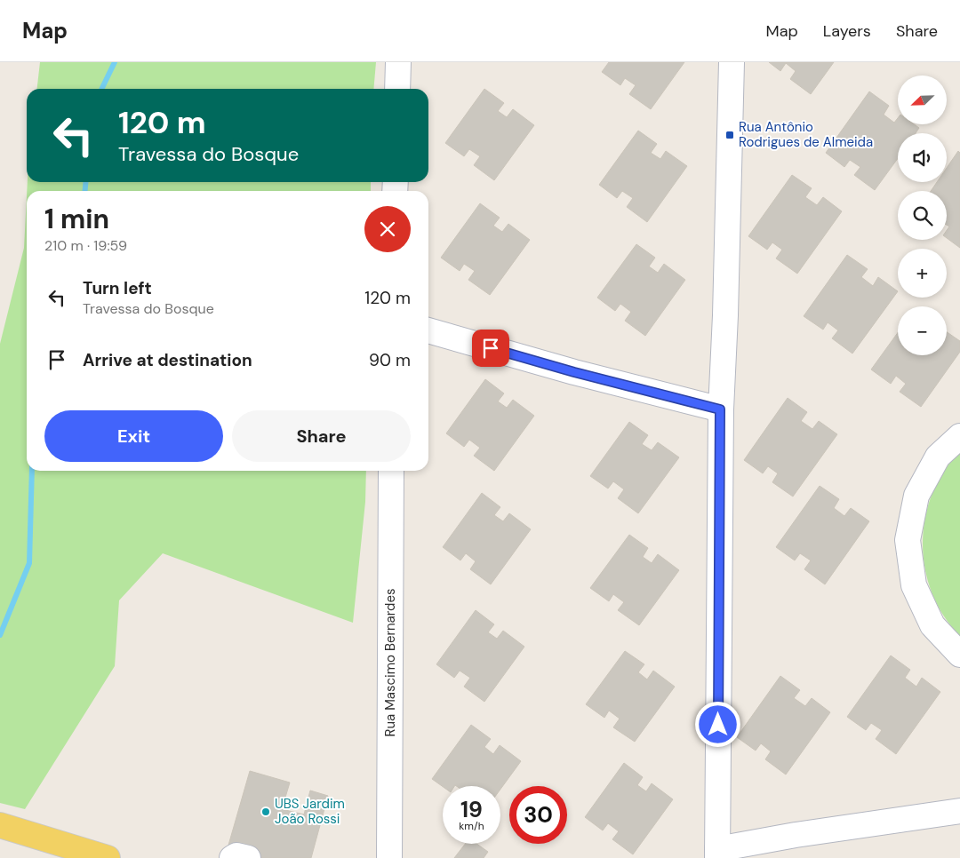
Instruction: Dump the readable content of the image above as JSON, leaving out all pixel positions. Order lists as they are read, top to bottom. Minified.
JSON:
{"streets":{"street":["Rua Mascimo Bernardes"]},"places":{"transit":["Rua Antônio Rodrigues de Almeida"],"other":["UBS Jardim João Rossi"]},"north":"bottom left","page":{"header":"Map","nav":["Map","Layers","Share"],"map_buttons":["+","−"],"turn":["120 m","Travessa do Bosque"],"heading":["1 min","210 m · 19:59"],"list":[{"name":"Turn left","note":"Travessa do Bosque","value":"120 m"},{"name":"Arrive at destination","value":"90 m"}],"buttons":["Exit","Share"],"speed":"19 km/h","limit":"30"}}
